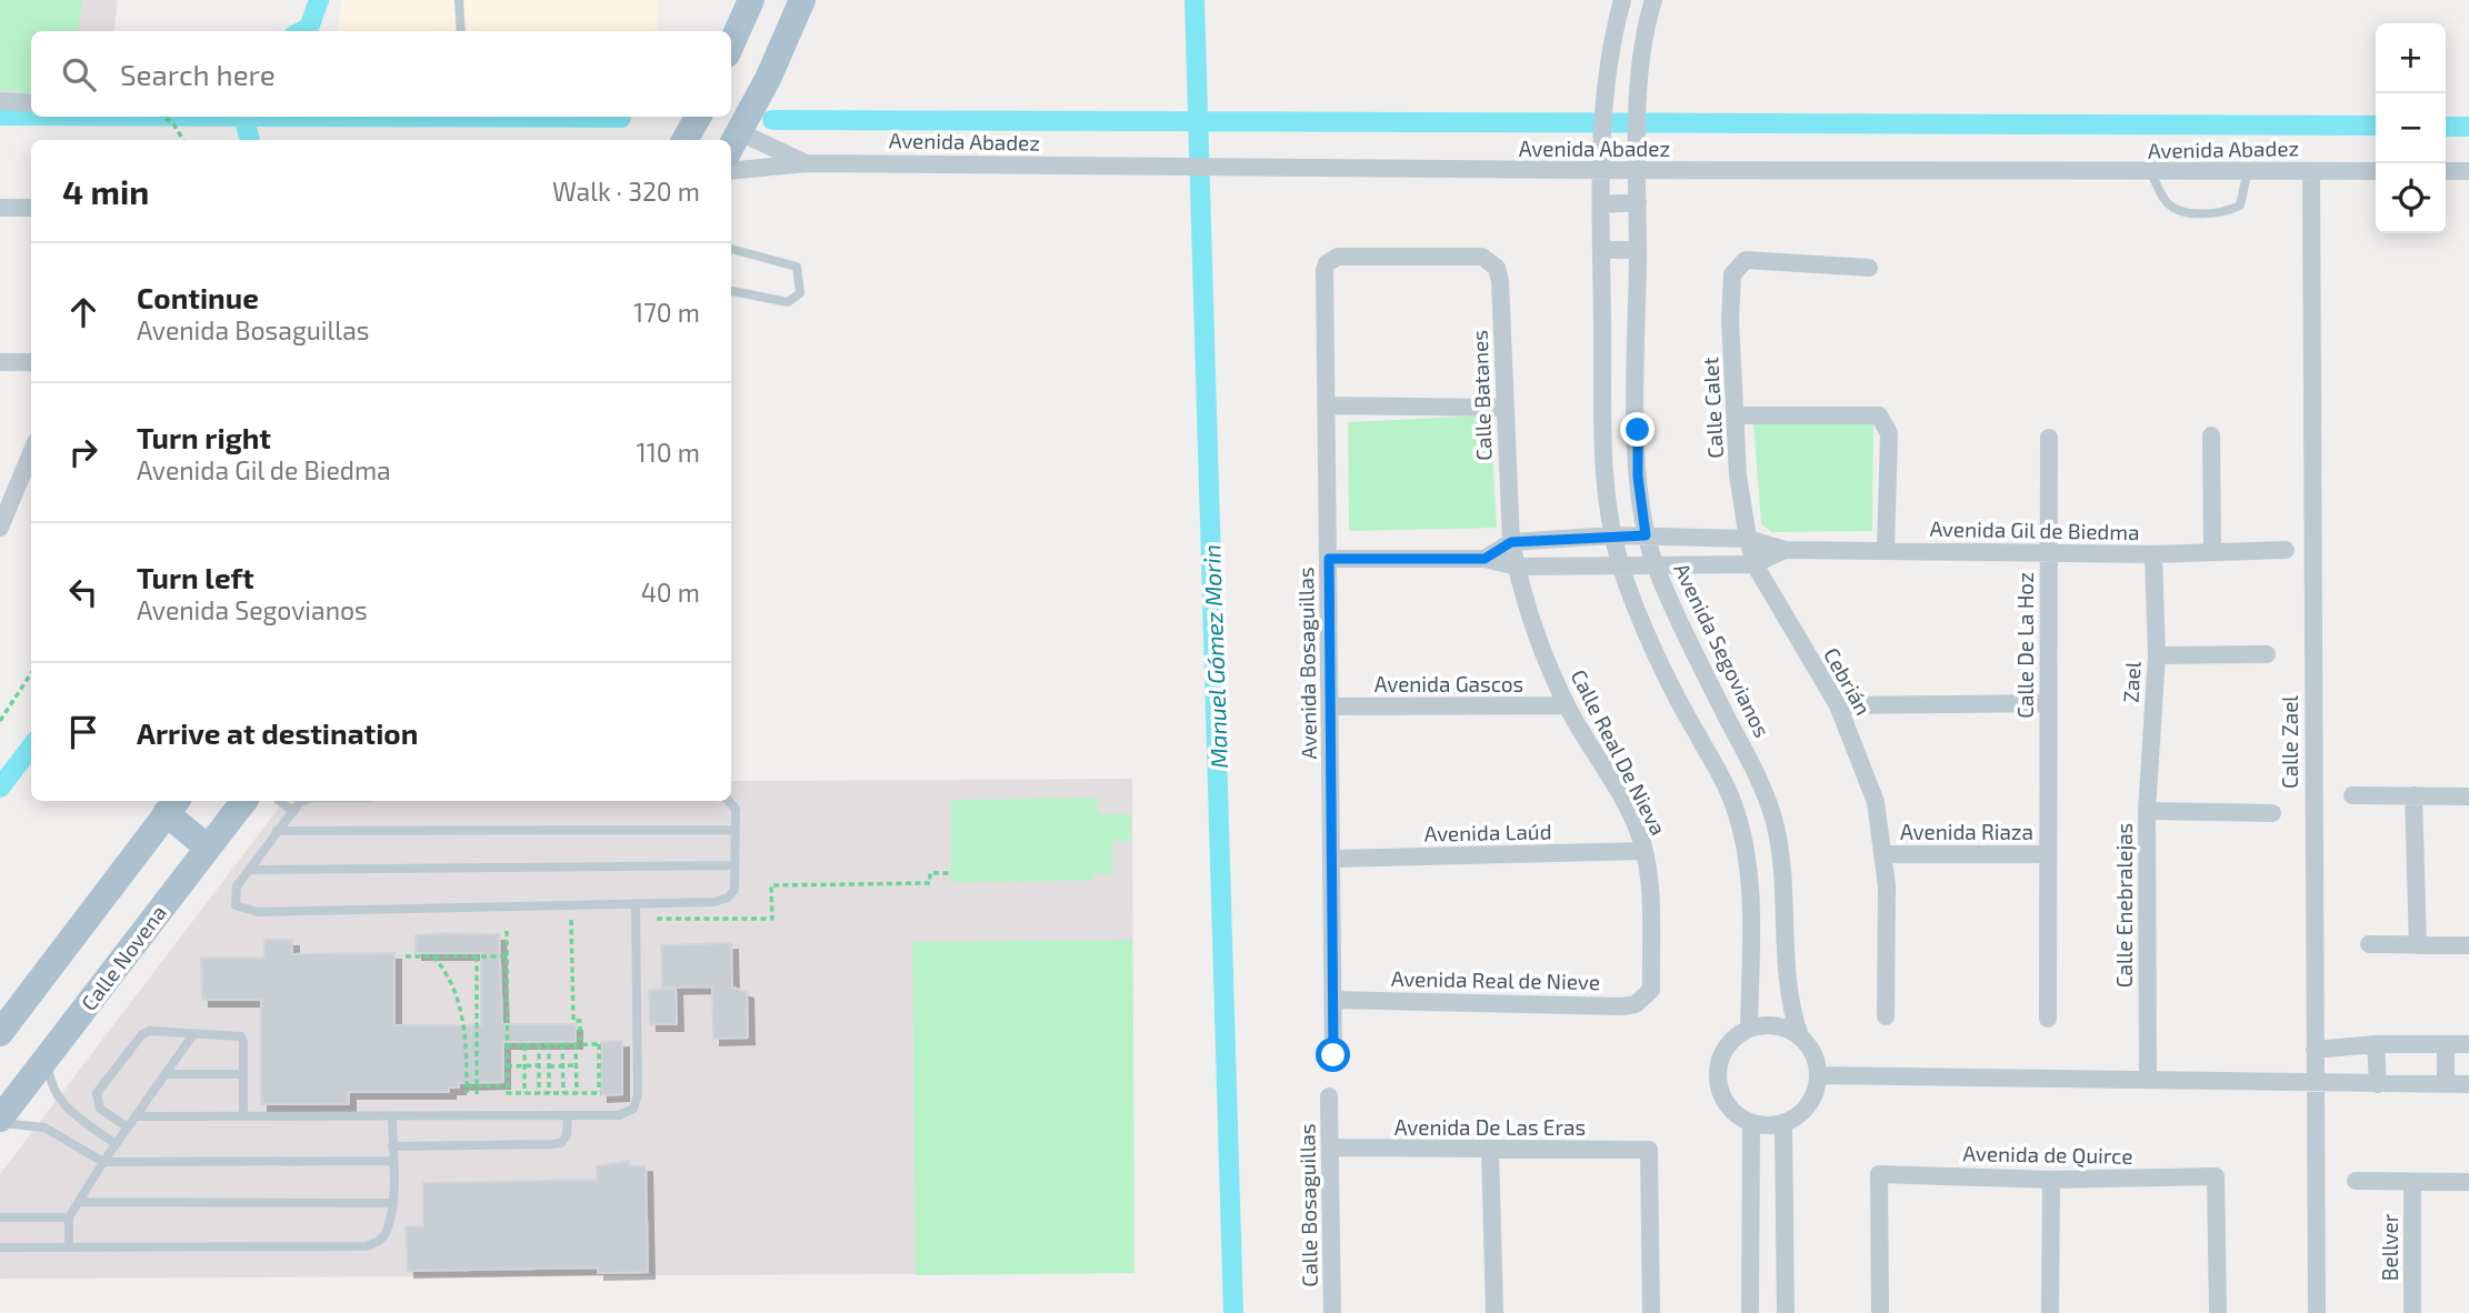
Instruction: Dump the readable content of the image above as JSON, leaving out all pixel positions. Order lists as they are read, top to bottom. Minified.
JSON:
{"streets":{"main road":["Calle Novena"],"street":["Avenida Abadez","Calle Batanes","Calle Calet","Avenida Gil de Biedma","Calle De La Hoz","Avenida Segovianos","Avenida Bosaguillas","Cebrián","Zael","Avenida Gascos","Calle Zael","Calle Real De Nieva","Avenida Riaza","Avenida Laúd","Calle Enebralejas","Avenida Real de Nieve","Avenida De Las Eras","Avenida de Quirce","Calle Bosaguillas","Bellver"]},"crossings":[["Avenida Abadez","Avenida Segovianos"],["Avenida Abadez","Calle Zael"],["Calle Batanes","Avenida Gil de Biedma"],["Calle Batanes","Avenida Bosaguillas"],["Calle Batanes","Calle Real De Nieva"],["Calle Calet","Avenida Gil de Biedma"],["Calle Calet","Cebrián"],["Avenida Gil de Biedma","Calle De La Hoz"],["Avenida Gil de Biedma","Avenida Segovianos"],["Avenida Gil de Biedma","Avenida Bosaguillas"],["Avenida Gil de Biedma","Cebrián"],["Avenida Gil de Biedma","Zael"],["Avenida Gil de Biedma","Calle Real De Nieva"],["Calle De La Hoz","Avenida Riaza"],["Avenida Bosaguillas","Avenida Gascos"],["Avenida Bosaguillas","Avenida Laúd"],["Avenida Bosaguillas","Avenida Real de Nieve"],["Cebrián","Avenida Riaza"],["Zael","Calle Enebralejas"],["Avenida Gascos","Calle Real De Nieva"],["Calle Real De Nieva","Avenida Laúd"],["Calle Real De Nieva","Avenida Real de Nieve"],["Avenida De Las Eras","Calle Bosaguillas"]],"water":["Manuel Gómez Morin"],"page":{"map_buttons":["+","−"],"search":"Search here","heading":["4 min","Walk · 320 m"],"list":[["Continue","Avenida Bosaguillas","170 m"],["Turn right","Avenida Gil de Biedma","110 m"],["Turn left","Avenida Segovianos","40 m"],"Arrive at destination"]}}
